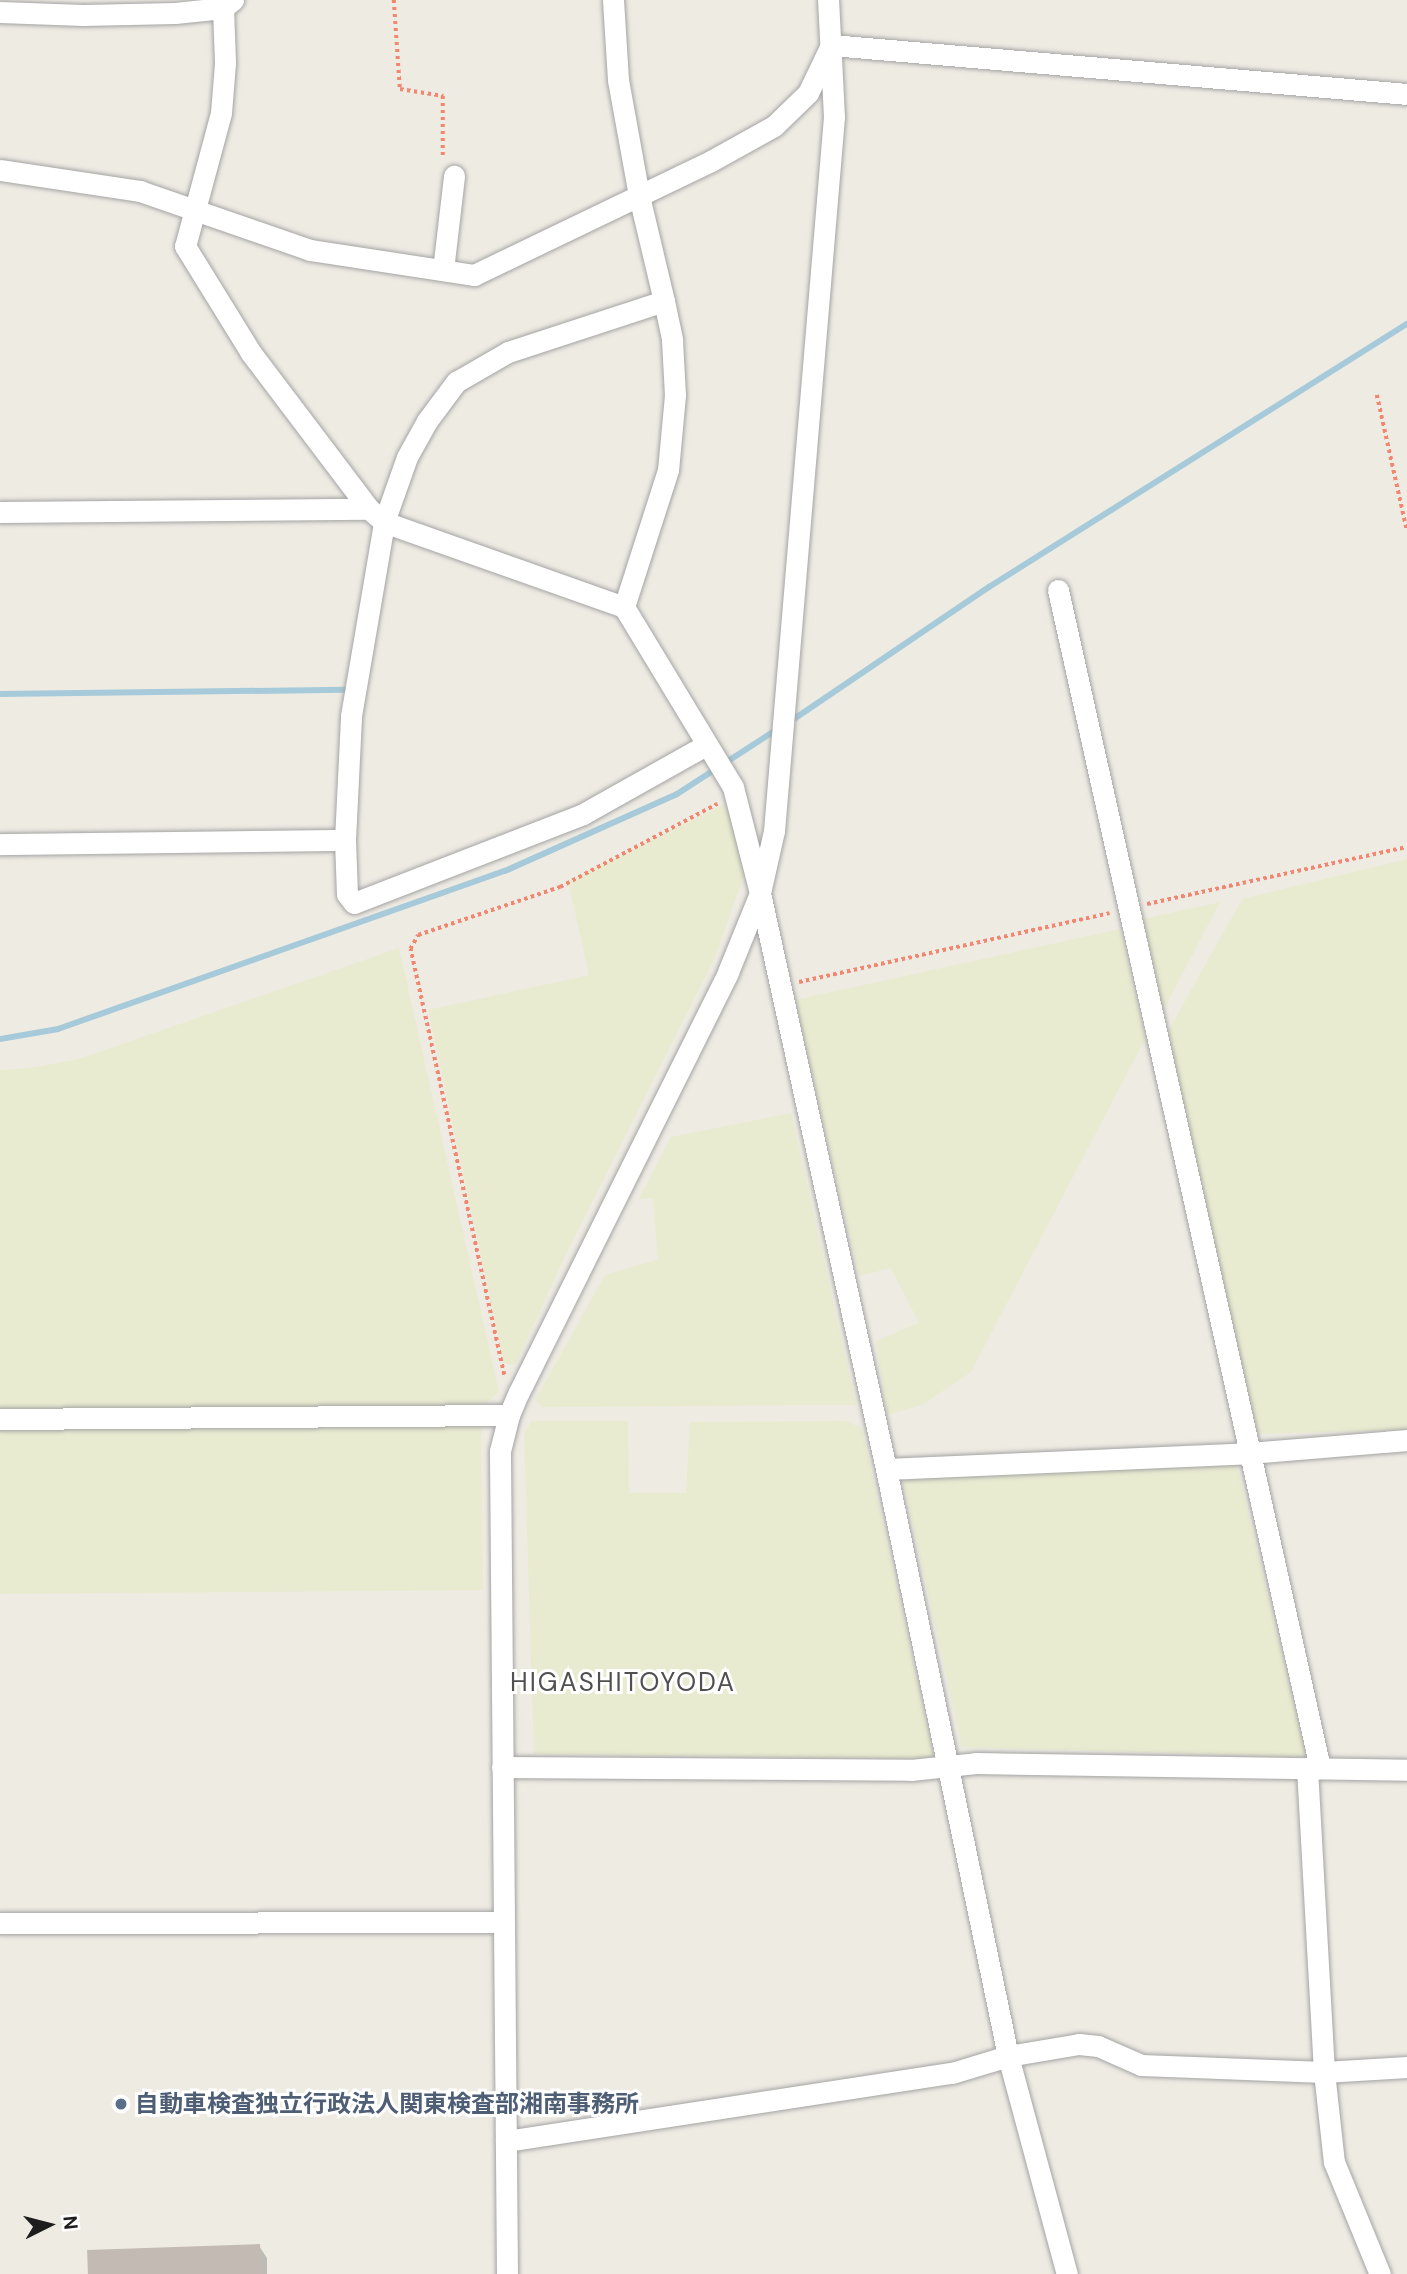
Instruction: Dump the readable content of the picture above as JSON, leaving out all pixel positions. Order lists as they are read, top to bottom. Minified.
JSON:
{"districts":["HIGASHITOYODA"],"places":["自動車検査独立行政法人関東検査部湘南事務所"],"north":"right"}
